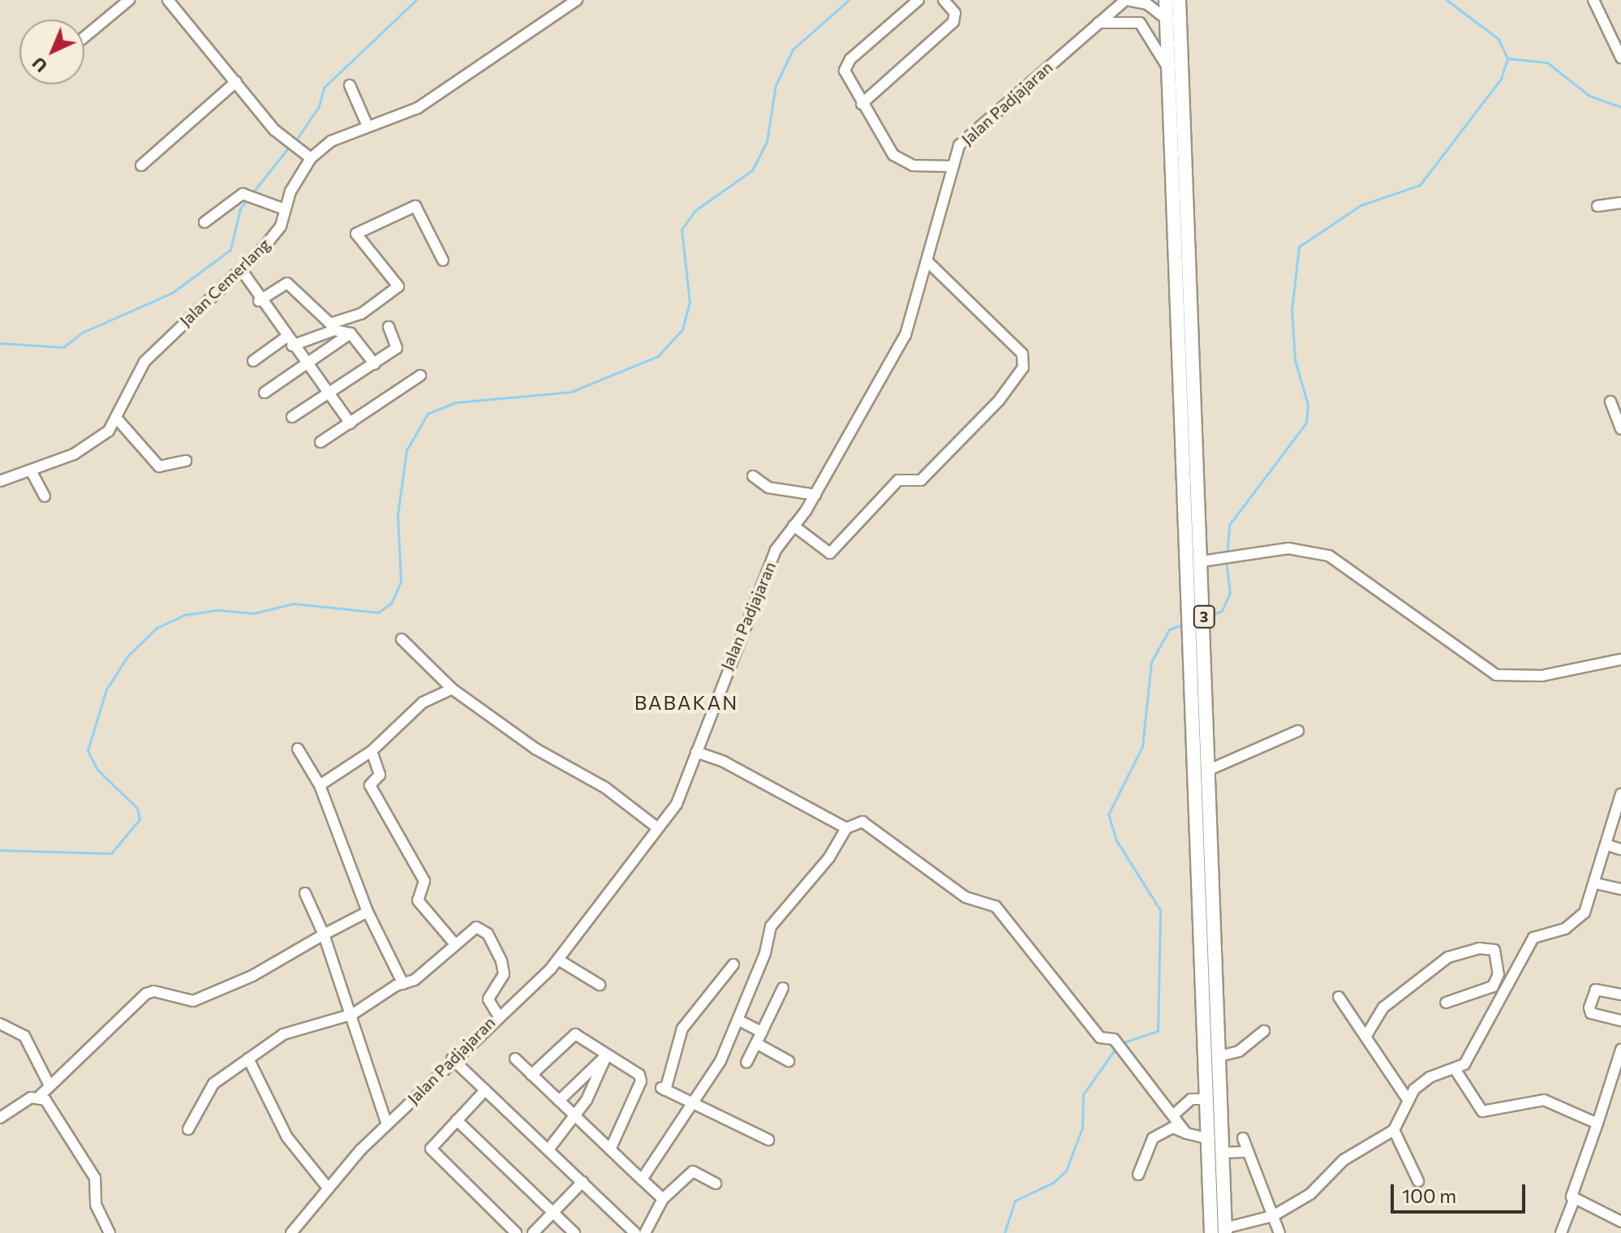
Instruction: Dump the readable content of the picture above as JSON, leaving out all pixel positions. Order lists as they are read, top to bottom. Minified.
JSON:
{"streets":{"main road":["3"],"street":["Jalan Padjajaran","Jalan Cemerlang"]},"crossings":[["Jalan Padjajaran","3"]],"districts":["BABAKAN"],"scale_bar":"100 m","north":"bottom left"}
